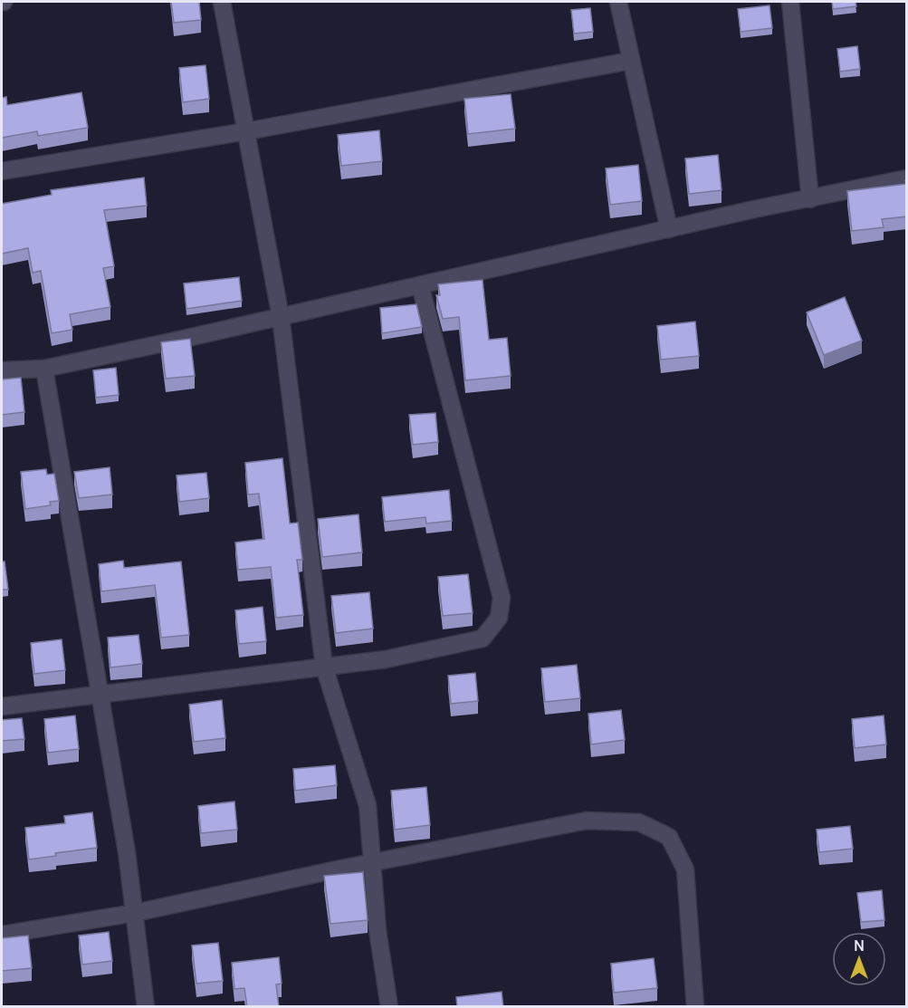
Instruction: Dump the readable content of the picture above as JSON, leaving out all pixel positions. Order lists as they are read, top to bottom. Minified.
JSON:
{"north":"top"}
